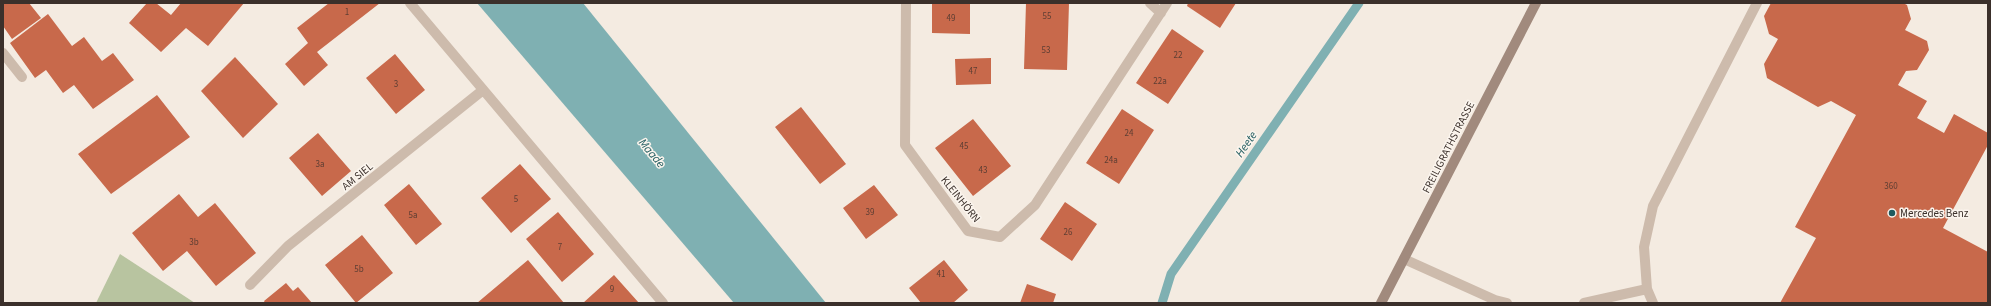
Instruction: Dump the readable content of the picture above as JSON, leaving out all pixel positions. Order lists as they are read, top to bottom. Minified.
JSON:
{"streets":{"main road":["FREILIGRATHSTRASSE"],"street":["AM SIEL","KLEINHÖRN"]},"water":["Heete","Maade"],"places":["Mercedes Benz"],"house_numbers":["1","55","49","53","22","47","22a","3","24","45","24a","3a","43","360","5","39","5a","26","3b","7","5b","41","9"]}
